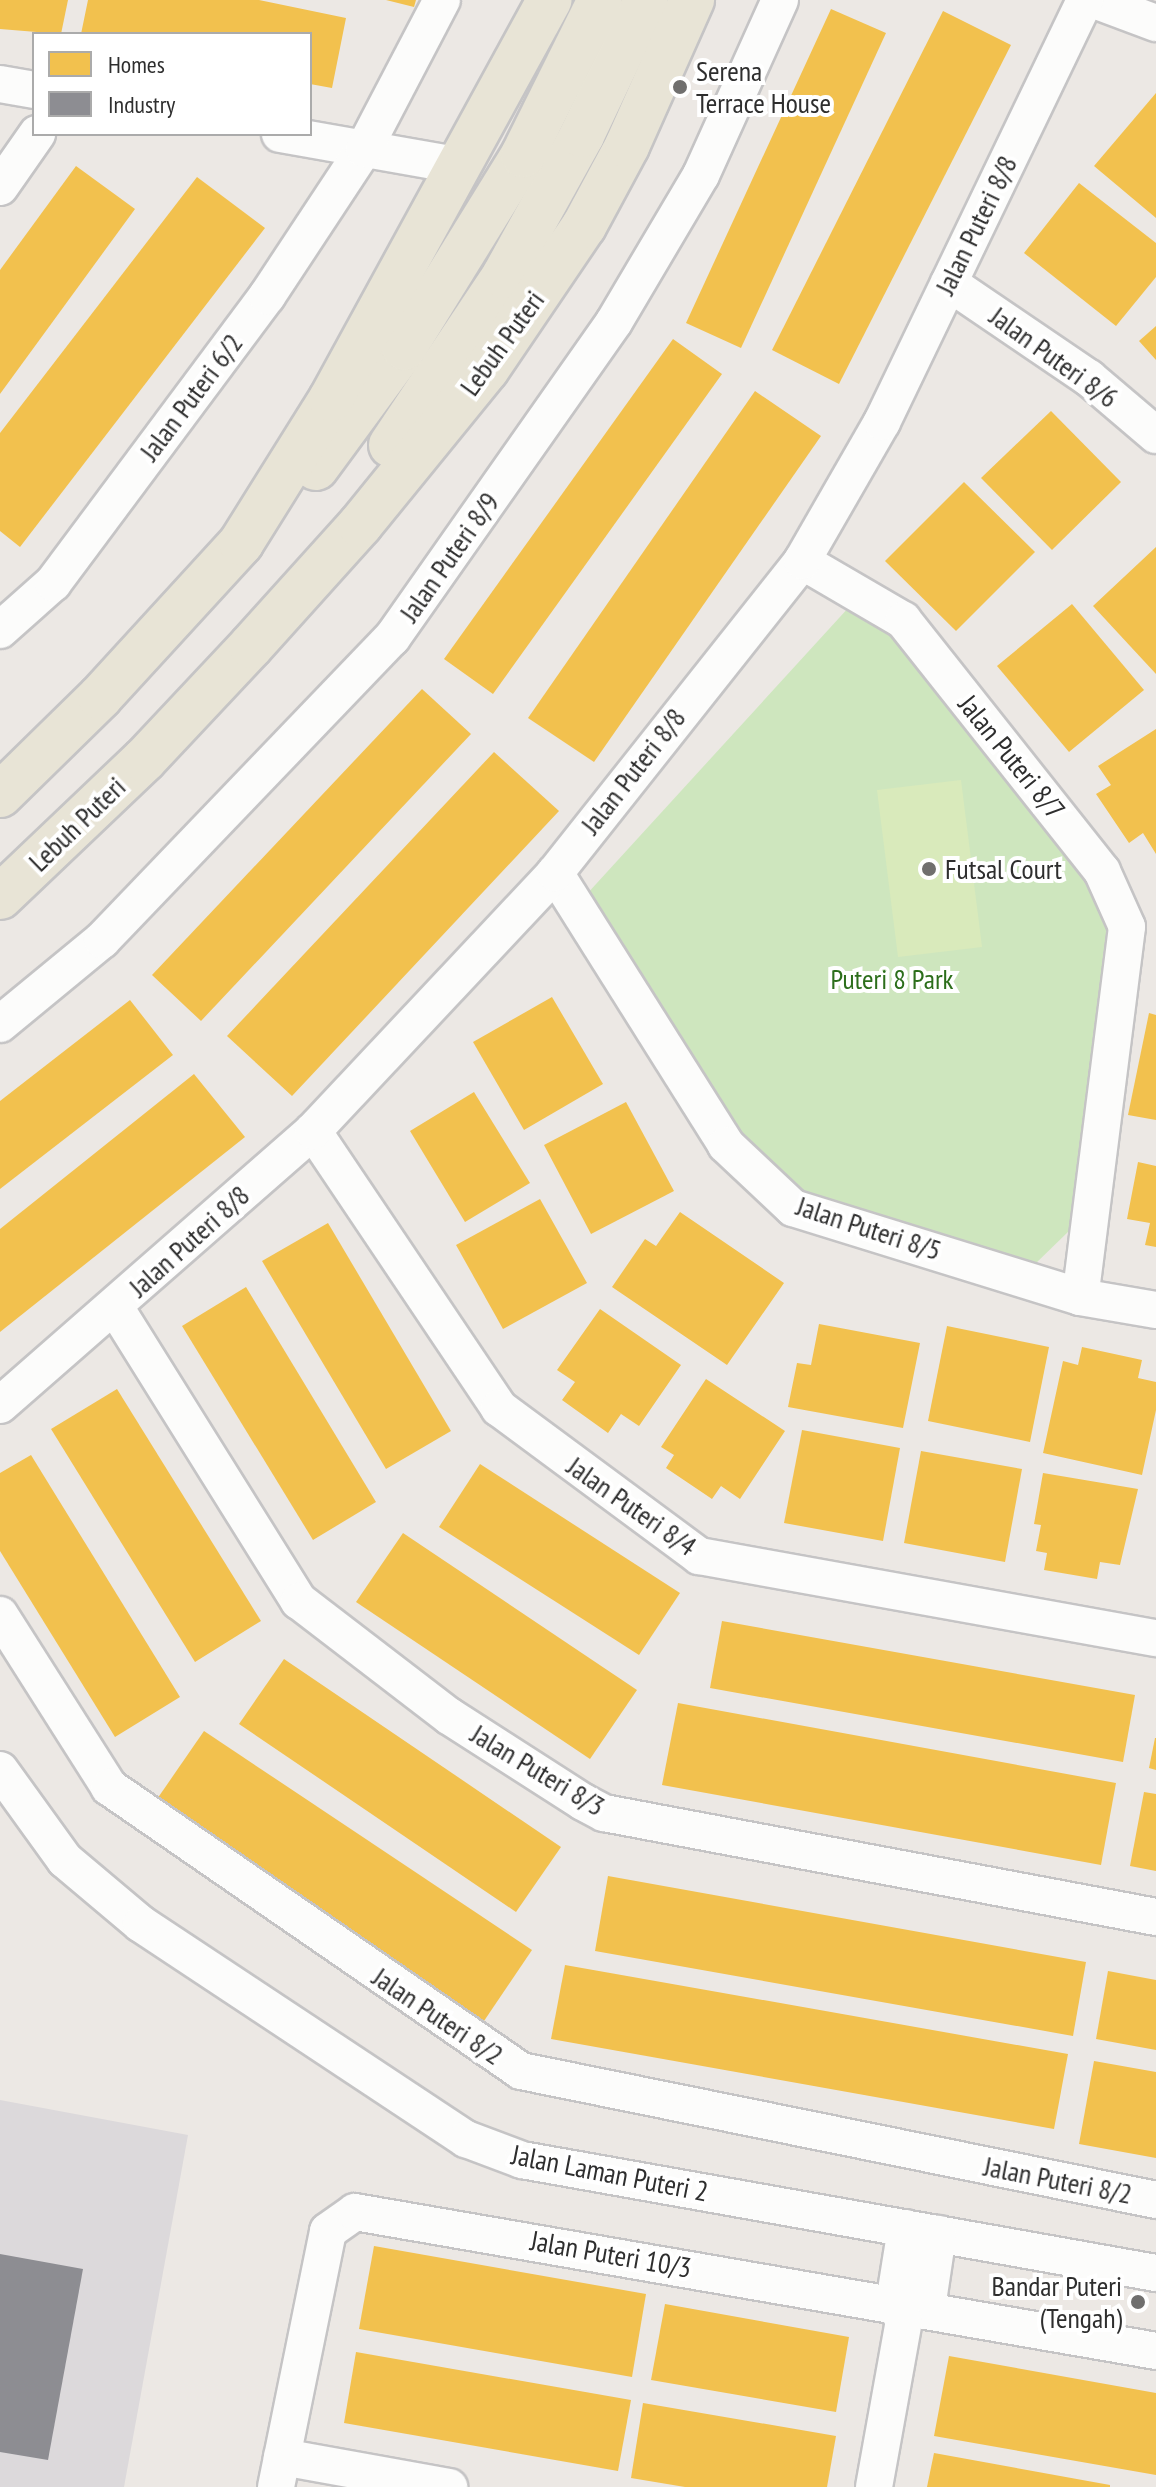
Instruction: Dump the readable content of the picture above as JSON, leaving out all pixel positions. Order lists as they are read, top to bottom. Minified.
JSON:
{"streets":{"main road":["Lebuh Puteri"],"street":["Jalan Puteri 8/8","Jalan Puteri 8/6","Jalan Puteri 6/2","Jalan Puteri 8/9","Jalan Puteri 8/7","Jalan Puteri 8/5","Jalan Puteri 8/4","Jalan Puteri 8/3","Jalan Puteri 8/2","Jalan Laman Puteri 2","Jalan Puteri 10/3"]},"crossings":[["Jalan Puteri 8/8","Jalan Puteri 8/6"],["Jalan Puteri 8/8","Jalan Puteri 8/7"],["Jalan Puteri 8/8","Jalan Puteri 8/5"],["Jalan Puteri 8/8","Jalan Puteri 8/4"],["Jalan Puteri 8/8","Jalan Puteri 8/3"],["Jalan Puteri 8/7","Jalan Puteri 8/5"]],"parks":["Puteri 8 Park"],"places":["Serena Terrace House","Futsal Court","Bandar Puteri (Tengah)"],"legend":["Homes","Industry"]}
